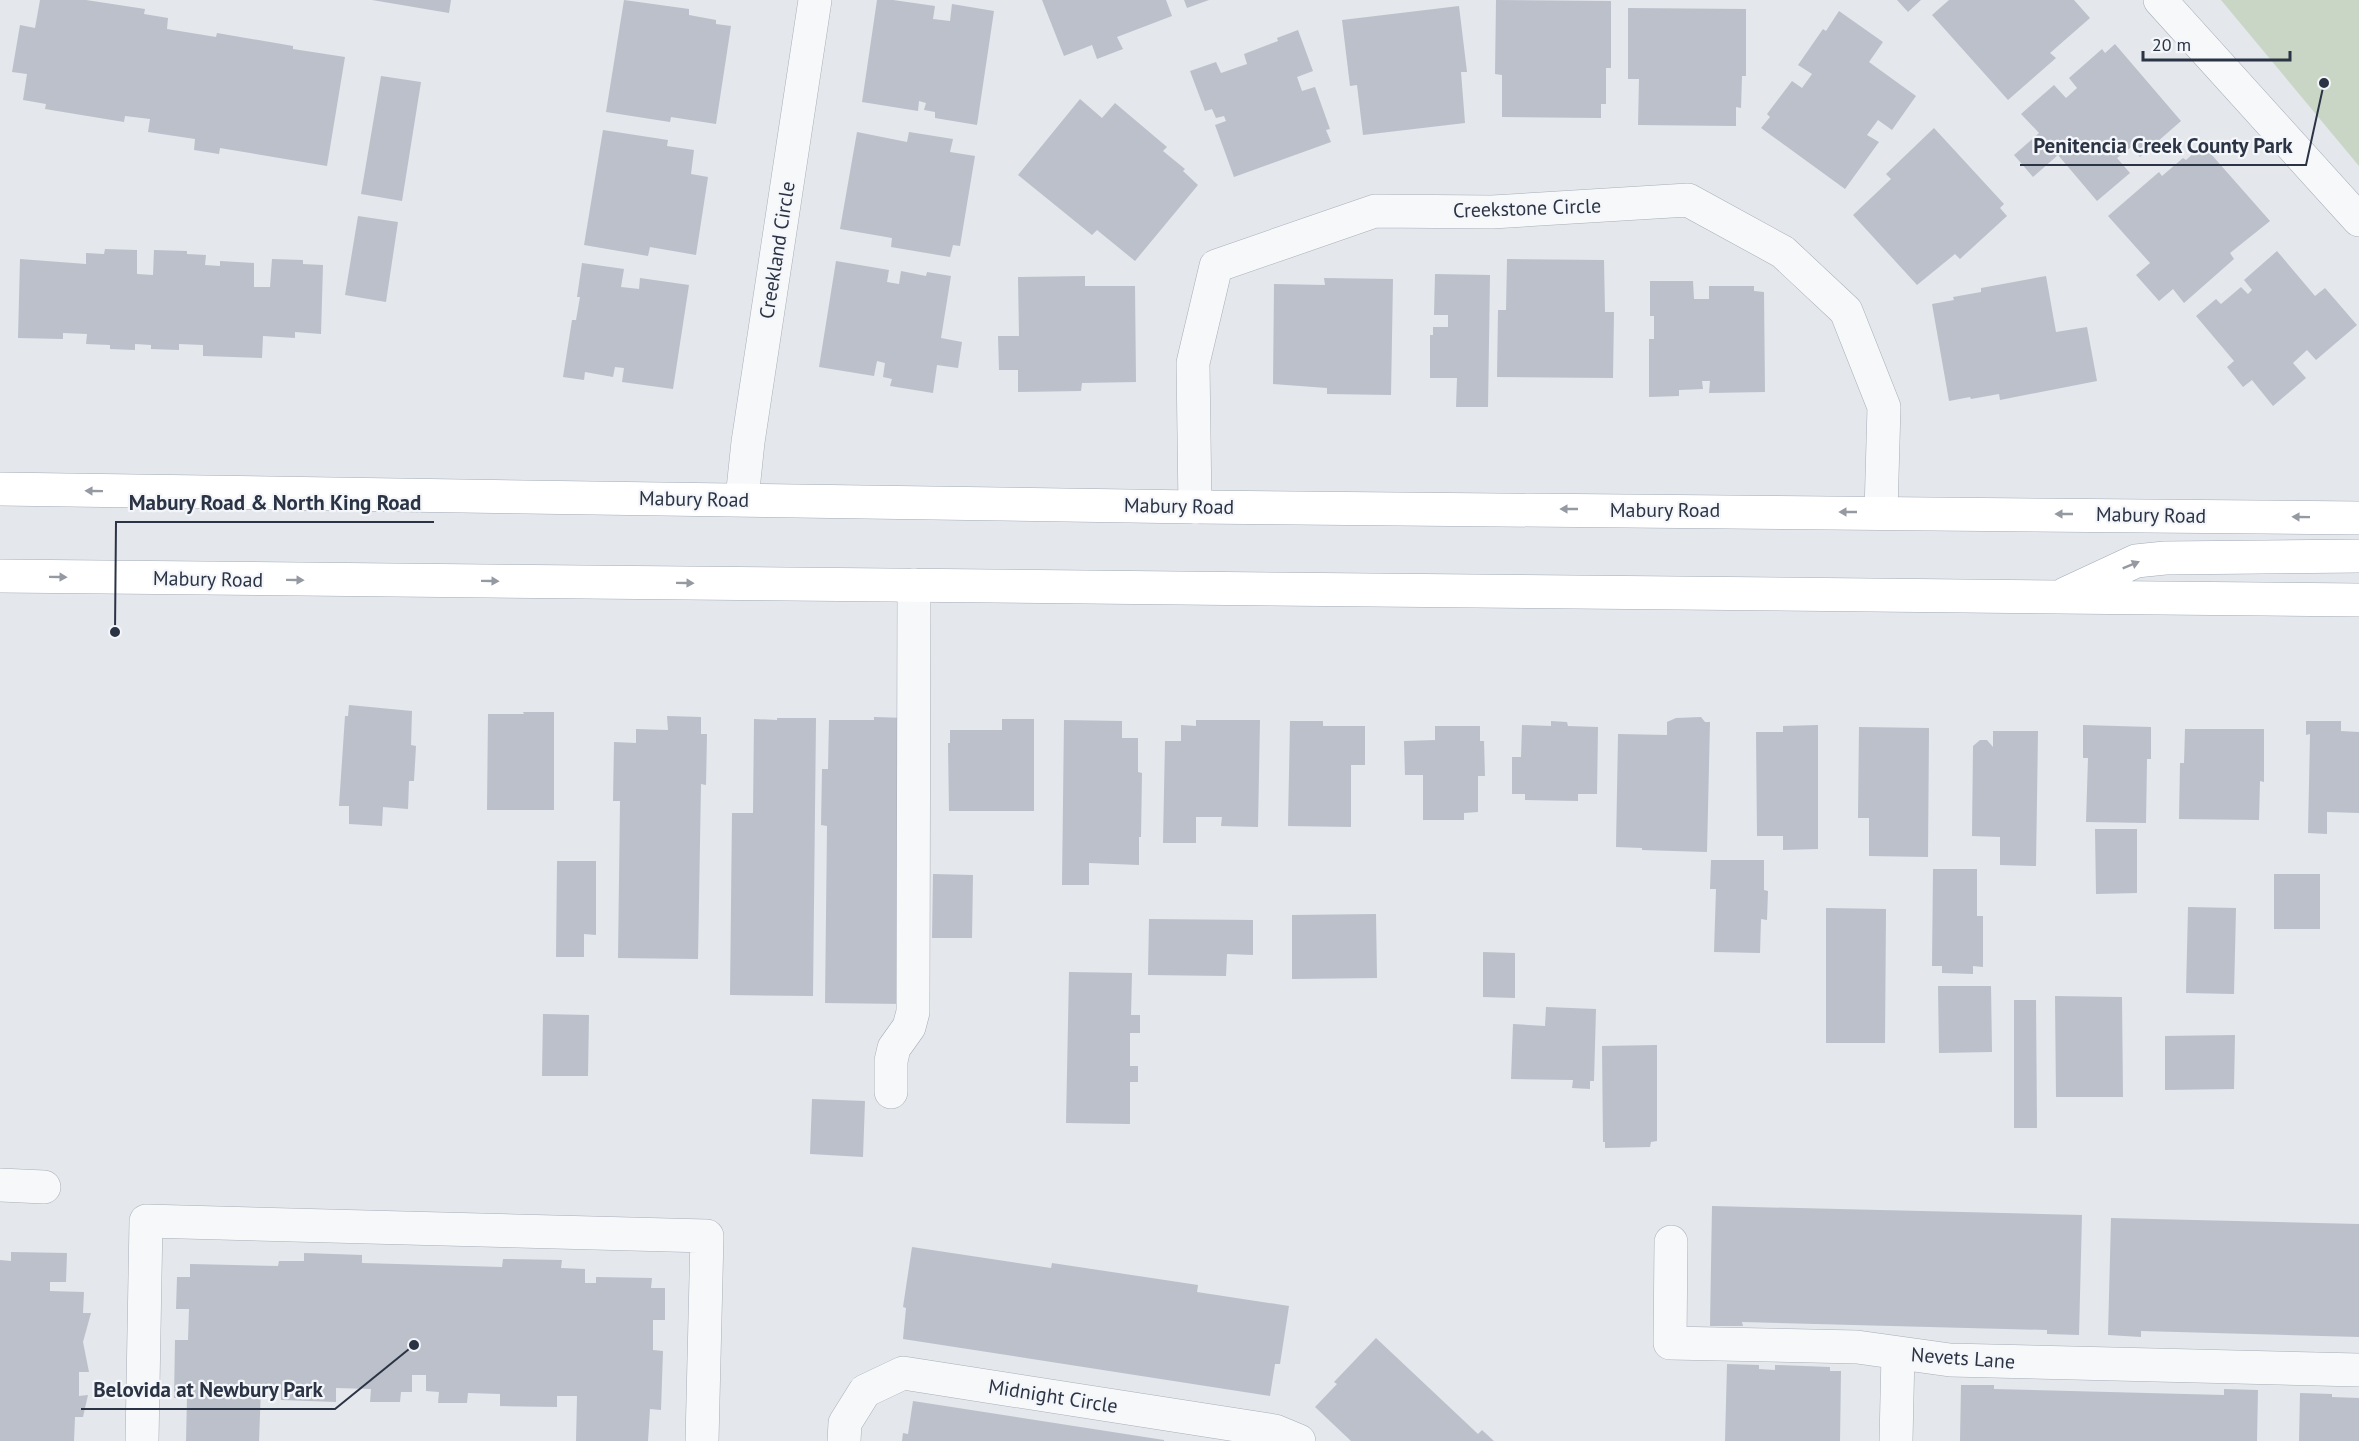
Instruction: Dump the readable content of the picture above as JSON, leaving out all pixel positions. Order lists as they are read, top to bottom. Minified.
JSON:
{"streets":{"main road":["Mabury Road"],"street":["Creekstone Circle","Creekland Circle","Nevets Lane","Midnight Circle"]},"crossings":[["Creekstone Circle","Mabury Road"],["Creekland Circle","Mabury Road"]],"places":["Penitencia Creek County Park","Mabury Road & North King Road","Belovida at Newbury Park"],"scale_bar":"20 m"}
